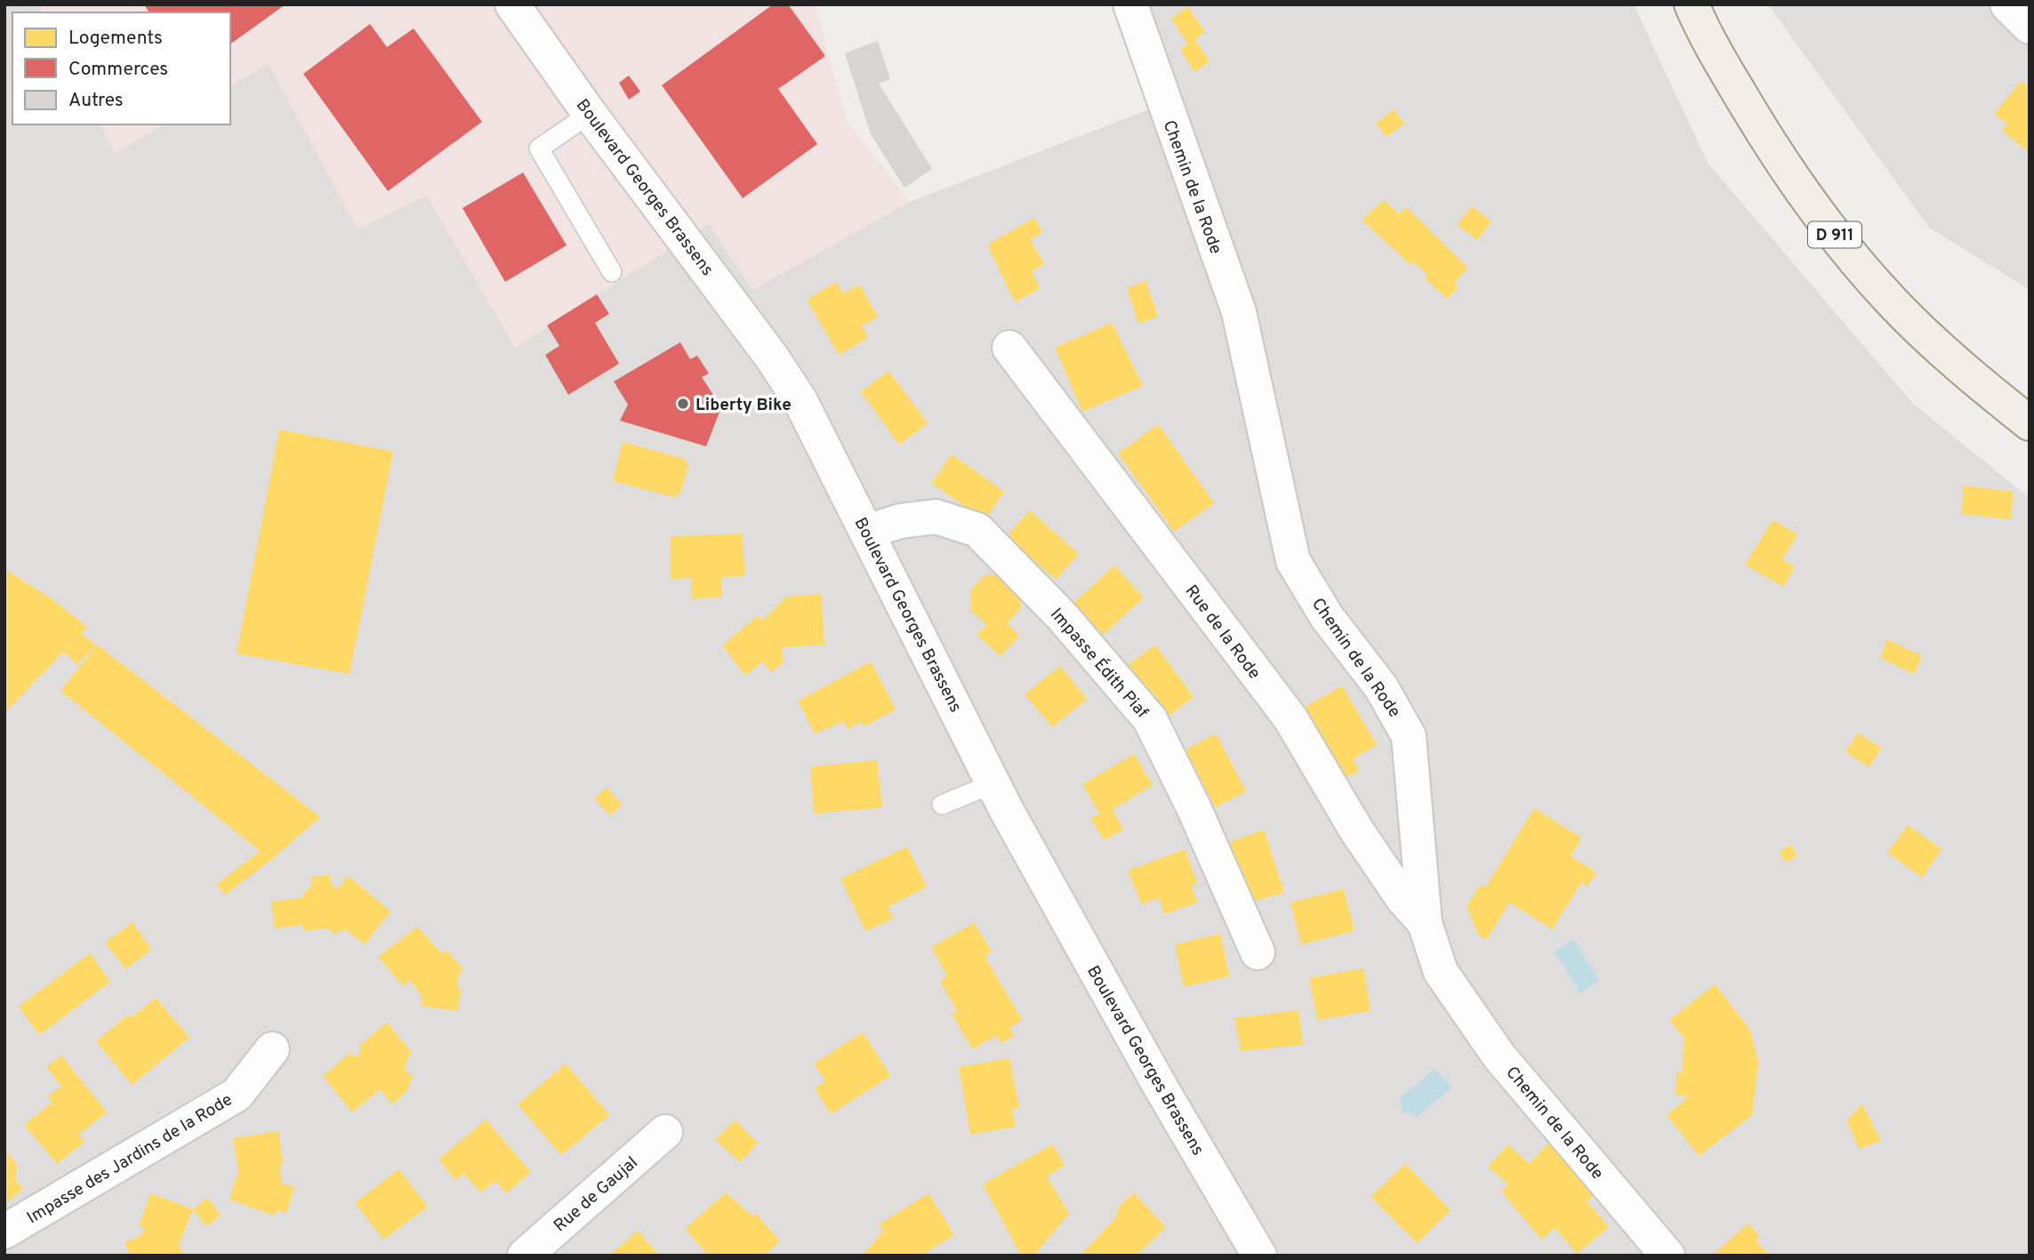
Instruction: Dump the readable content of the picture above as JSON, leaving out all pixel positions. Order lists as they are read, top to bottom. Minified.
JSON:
{"streets":{"main road":["D 911"],"street":["Boulevard Georges Brassens","Chemin de la Rode","Rue de la Rode","Impasse Édith Piaf","Impasse des Jardins de la Rode","Rue de Gaujal"]},"crossings":[["Boulevard Georges Brassens","Impasse Édith Piaf"],["Chemin de la Rode","Rue de la Rode"]],"places":["Liberty Bike"],"legend":["Logements","Commerces","Autres"]}
